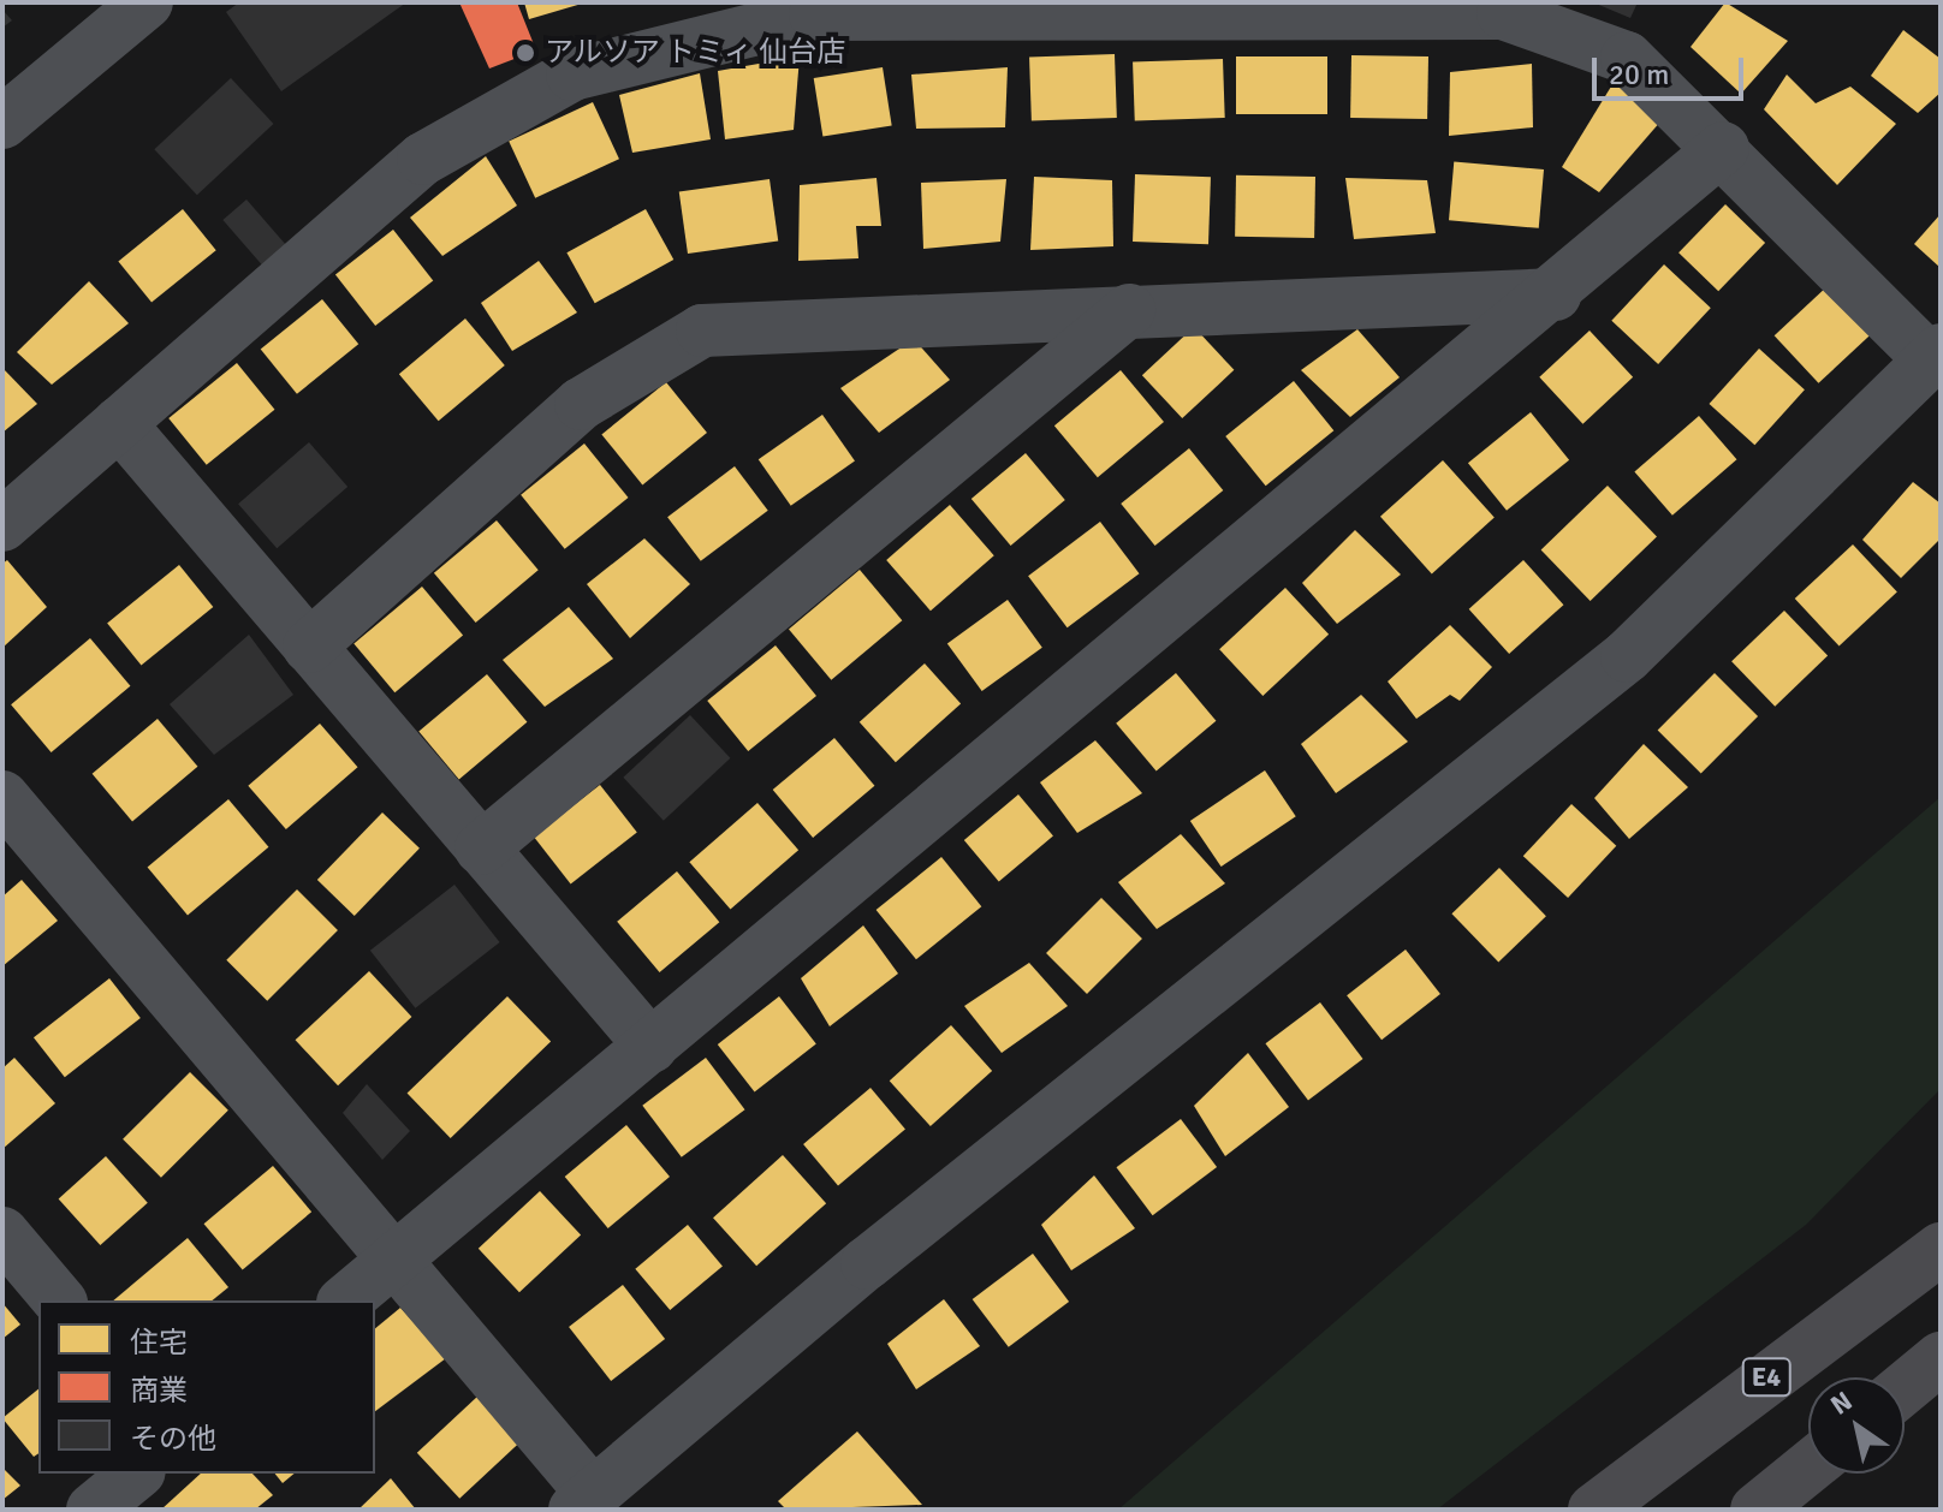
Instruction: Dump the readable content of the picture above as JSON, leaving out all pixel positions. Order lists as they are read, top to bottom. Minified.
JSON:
{"streets":{"highway":["E4"]},"places":["アルソア トミィ 仙台店"],"legend":["住宅","商業","その他"],"scale_bar":"20 m","north":"top left"}
